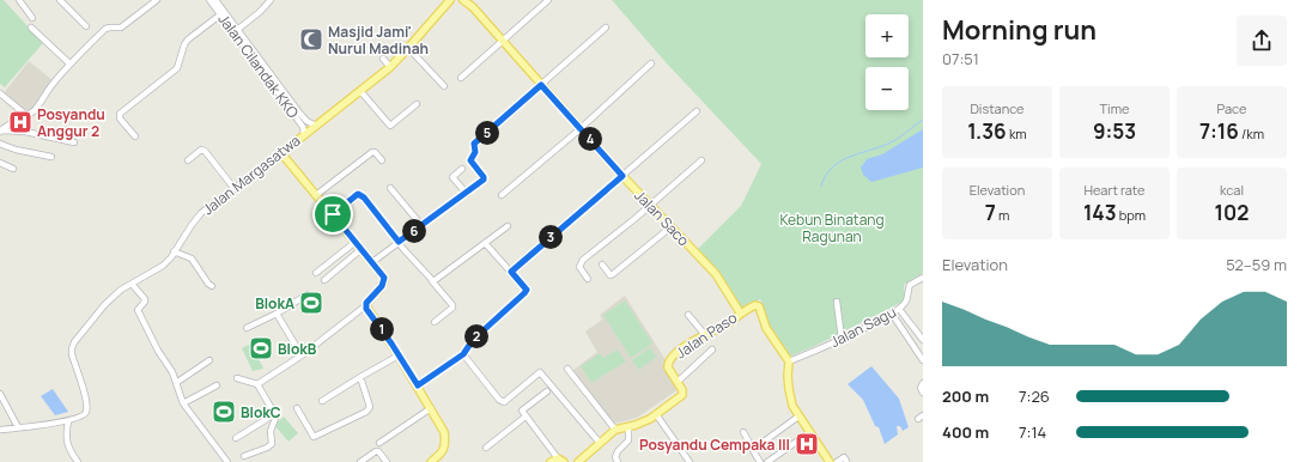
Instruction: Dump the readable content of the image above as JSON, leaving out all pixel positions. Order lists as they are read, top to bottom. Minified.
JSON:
{"streets":{"main road":["Jalan Margasatwa","Jalan Saco","Jalan Paso"],"street":["Jalan Cilandak KKO","Jalan Sagu"]},"crossings":[["Jalan Cilandak KKO","Jalan Margasatwa"],["Jalan Saco","Jalan Paso"],["Jalan Sagu","Jalan Paso"]],"parks":["Kebun Binatang Ragunan"],"places":{"mosque":["Masjid Jami' Nurul Madinah"],"hospital":["Posyandu Anggur 2","Posyandu Cempaka III"],"sports":["BlokA","BlokB","BlokC"]},"page":{"heading":["Morning run","07:51"],"map_buttons":["+","−"],"stats":[["Distance","1.36 km"],["Time","9:53"],["Pace","7:16 /km"],["Elevation","7 m"],["Heart rate","143 bpm"],["kcal","102"]],"pins":["5","4","6","3","1","2"],"chart":["Elevation","52–59 m"],"list":[{"name":"200 m","note":"7:26"},{"name":"400 m","note":"7:14"}]}}
